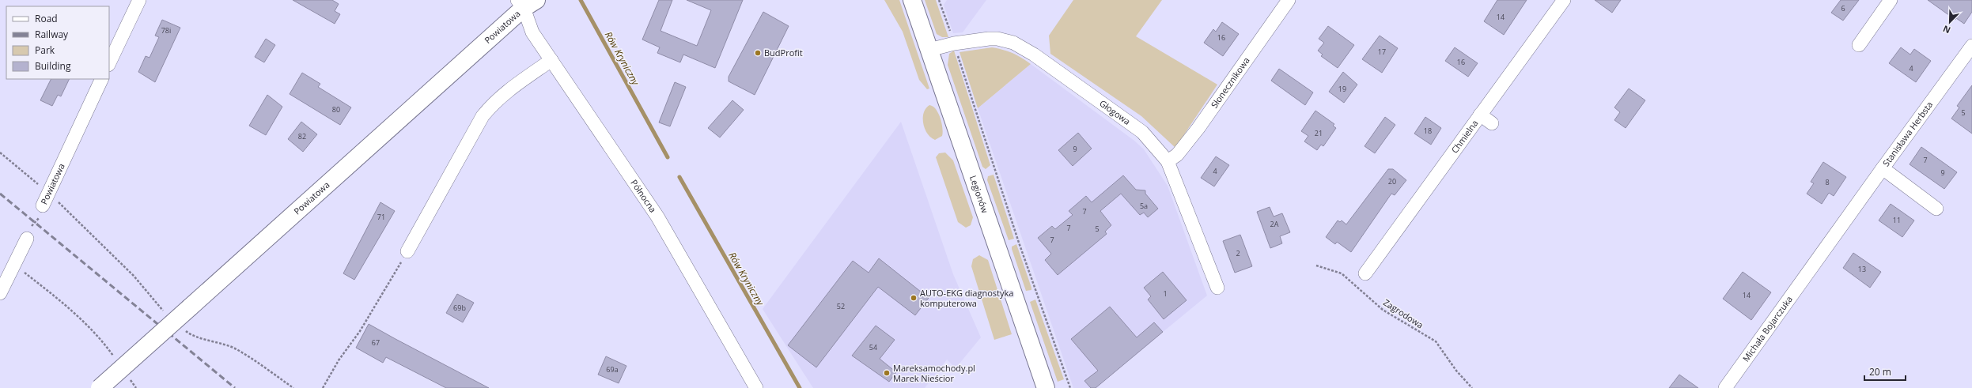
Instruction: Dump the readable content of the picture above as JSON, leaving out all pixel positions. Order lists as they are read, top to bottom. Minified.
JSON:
{"streets":{"main road":["Powiatowa","Legionów"],"street":["Słonecznikowa","Głogowa","Stanisława Herbsta","Chmielna","Północna","Michała Bojarczuka"],"path":["Zagrodowa"]},"crossings":[["Powiatowa","Północna"],["Słonecznikowa","Głogowa"],["Głogowa","Legionów"],["Stanisława Herbsta","Michała Bojarczuka"]],"water":["Rów Kryniczny"],"places":["BudProfit","AUTO-EKG diagnostyka komputerowa","Mareksamochody.pl Marek Nieścior"],"house_numbers":["6","14","78i","16","17","16","4","19","80","5","18","21","82","9","7","4","9","20","8","5a","7","71","11","2A","7","5","7","2","13","1","14","52","69b","67","54","69a"],"legend":["Road","Railway","Park","Building"],"scale_bar":"20 m","north":"bottom left"}
